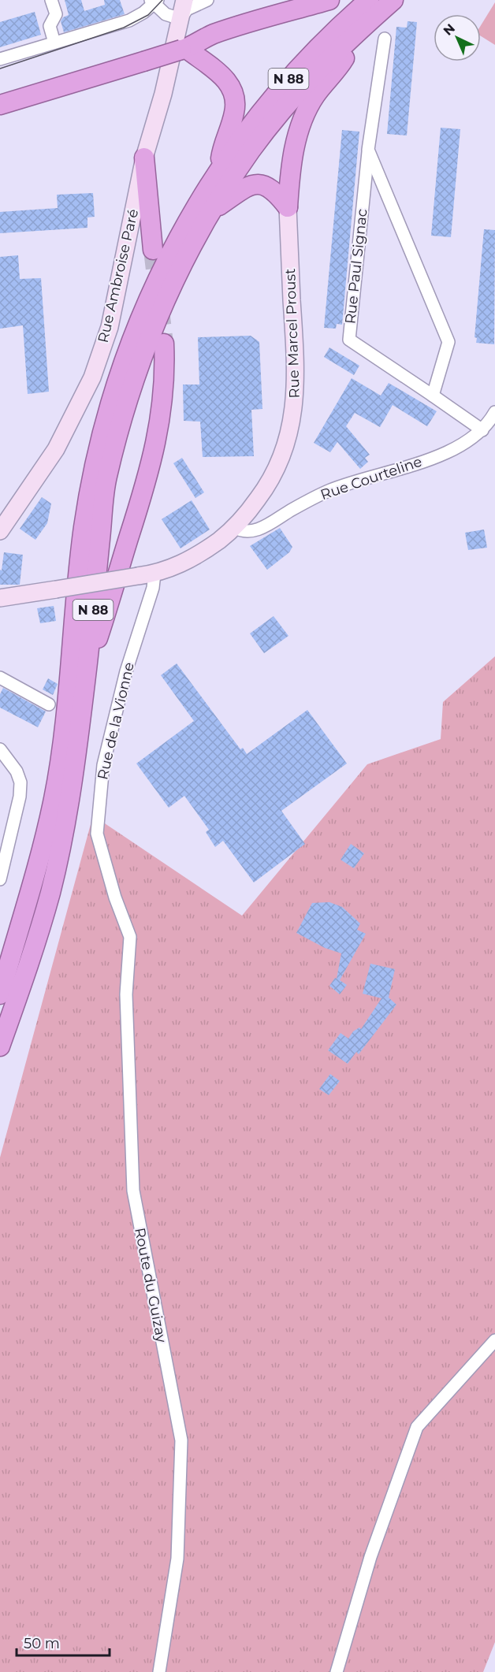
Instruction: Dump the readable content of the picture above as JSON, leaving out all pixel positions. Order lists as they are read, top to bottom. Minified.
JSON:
{"streets":{"highway":["N 88"],"main road":["Rue Ambroise Paré","Rue Marcel Proust"],"street":["Rue Paul Signac","Rue Courteline","Rue de la Vionne","Route du Guizay"]},"crossings":[["Rue Paul Signac","Rue Courteline"],["Rue Marcel Proust","Rue Courteline"],["Rue de la Vionne","Route du Guizay"]],"scale_bar":"50 m","north":"top left"}
